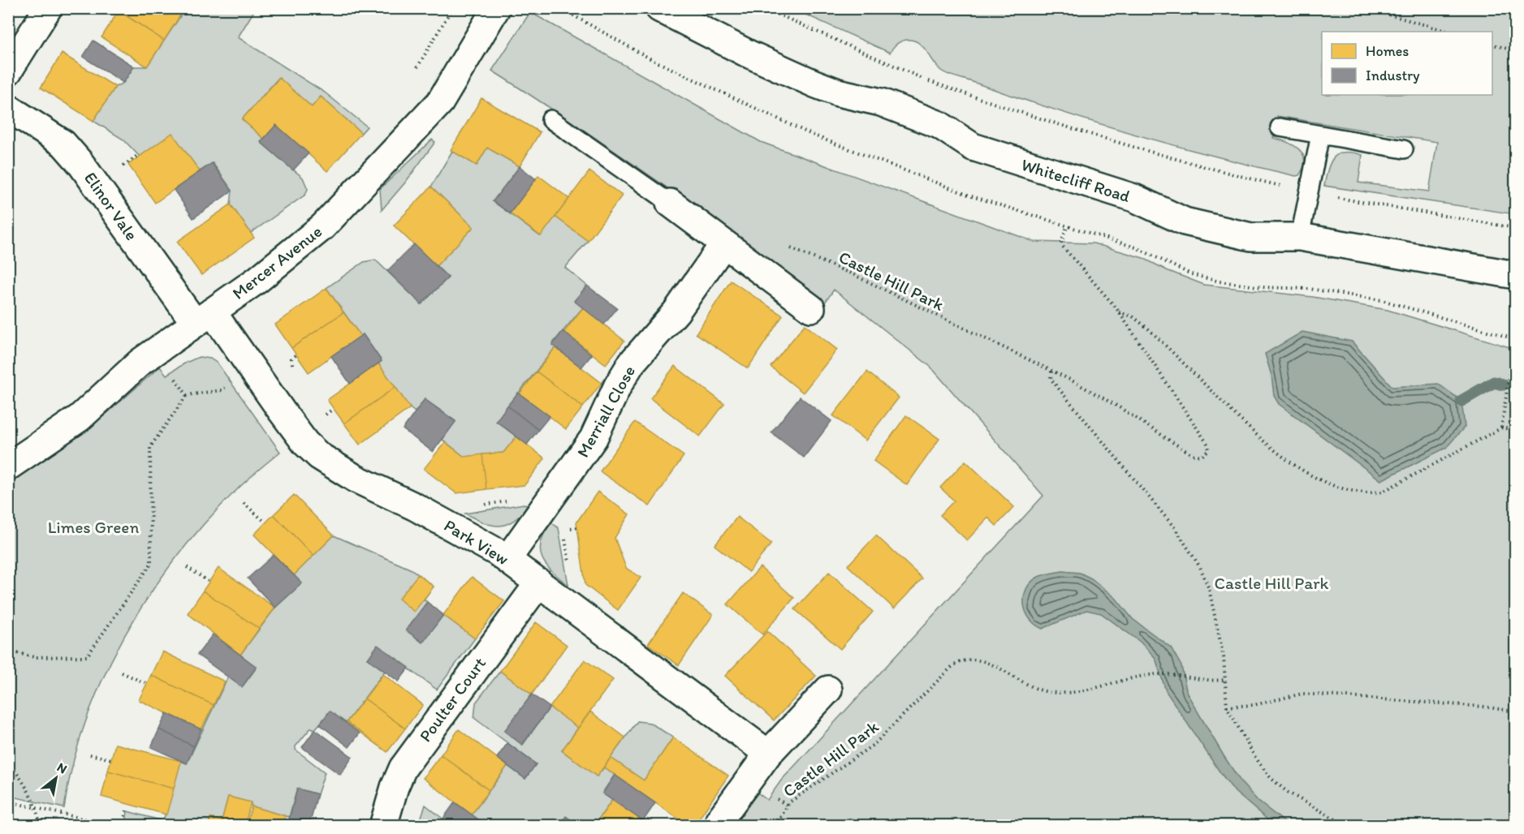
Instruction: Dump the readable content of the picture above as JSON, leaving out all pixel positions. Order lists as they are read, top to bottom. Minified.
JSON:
{"streets":{"street":["Whitecliff Road","Elinor Vale","Mercer Avenue","Merriall Close","Park View","Poulter Court"],"path":["Castle Hill Park"]},"crossings":[["Elinor Vale","Mercer Avenue"],["Elinor Vale","Park View"],["Mercer Avenue","Park View"],["Merriall Close","Park View"],["Park View","Poulter Court"]],"parks":["Limes Green","Castle Hill Park"],"legend":["Homes","Industry"],"north":"top right"}
